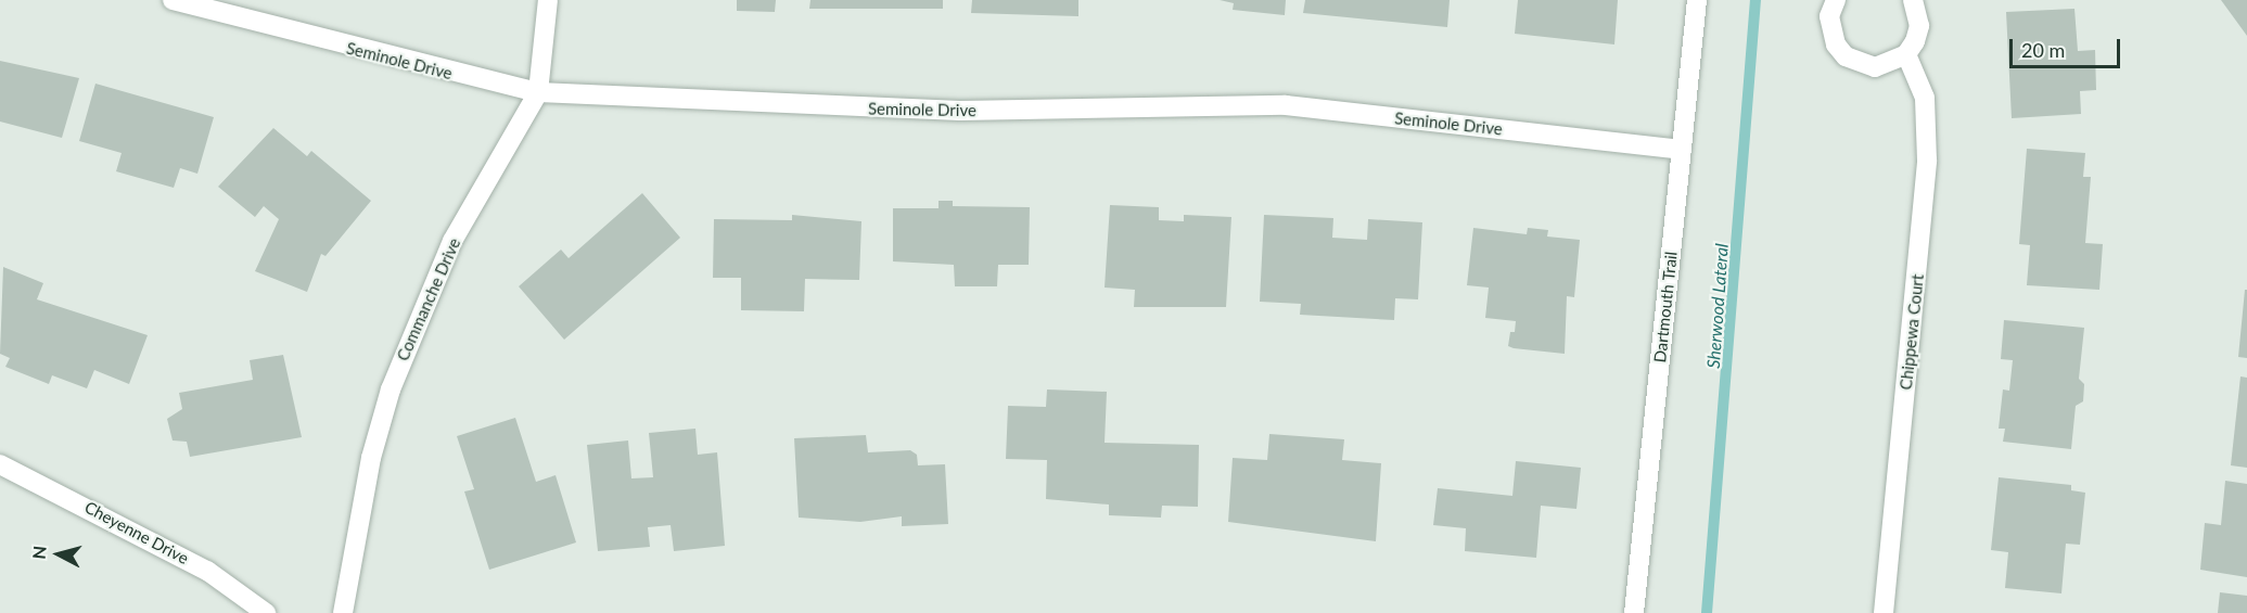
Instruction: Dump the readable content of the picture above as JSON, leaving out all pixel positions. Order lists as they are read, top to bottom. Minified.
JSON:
{"streets":{"street":["Seminole Drive","Commanche Drive","Dartmouth Trail","Chippewa Court","Cheyenne Drive"]},"crossings":[["Seminole Drive","Commanche Drive"],["Seminole Drive","Dartmouth Trail"]],"water":["Sherwood Lateral"],"scale_bar":"20 m","north":"left"}
